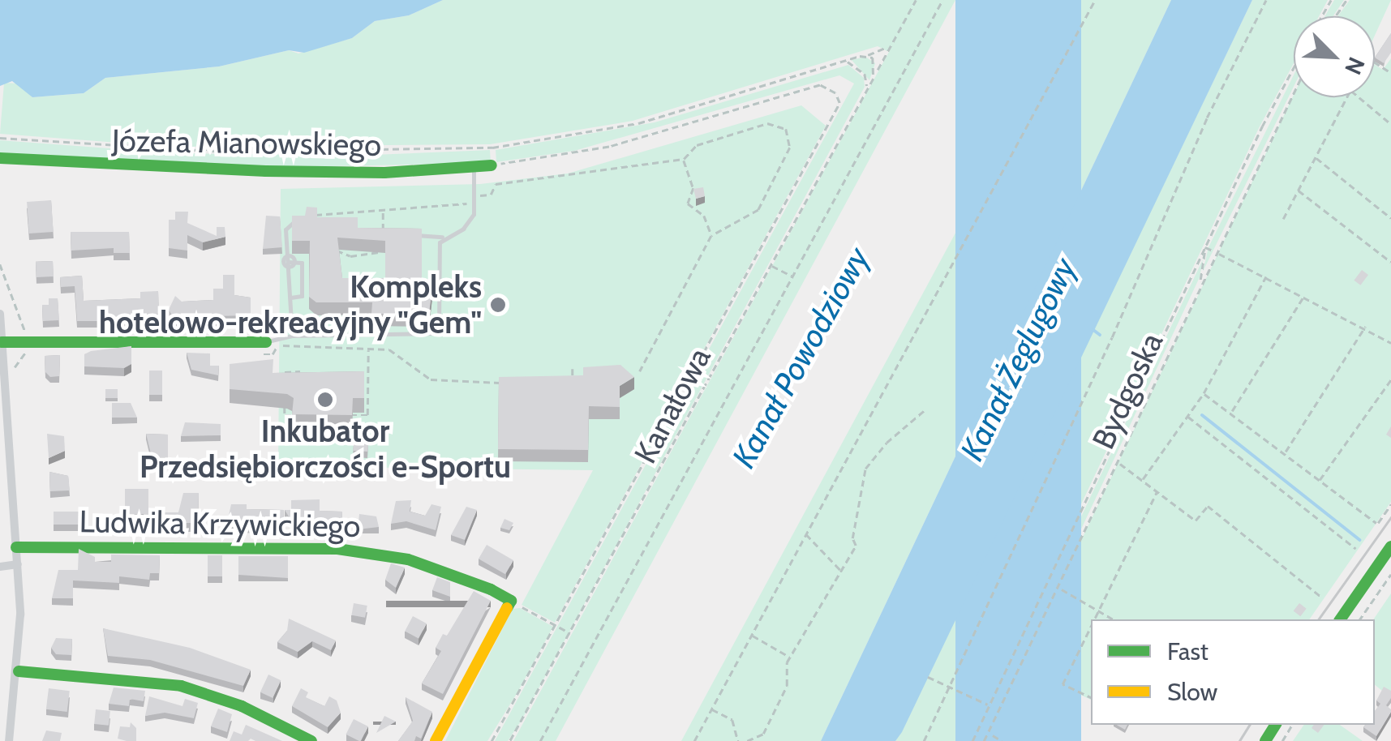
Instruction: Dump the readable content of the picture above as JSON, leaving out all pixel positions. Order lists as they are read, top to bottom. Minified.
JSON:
{"streets":{"street":["Józefa Mianowskiego","Ludwika Krzywickiego"],"path":["Bydgoska","Kanałowa"]},"water":["Kanał Powodziowy","Kanał Żeglugowy"],"places":["Kompleks hotelowo-rekreacyjny \"Gem\"","Inkubator Przedsiębiorczości e-Sportu"],"legend":["Fast","Slow"],"north":"bottom right"}
